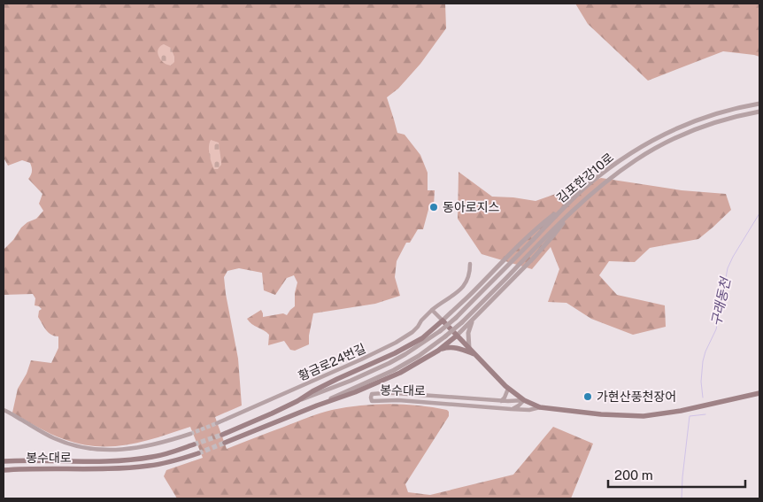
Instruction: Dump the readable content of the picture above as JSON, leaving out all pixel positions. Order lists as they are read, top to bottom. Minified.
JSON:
{"streets":{"main road":["봉수대로"],"street":["김포한강10로","황금로24번길"]},"crossings":[["김포한강10로","봉수대로"]],"water":["구래동천"],"places":["동아로지스","가현산풍천장어"],"scale_bar":"200 m"}
